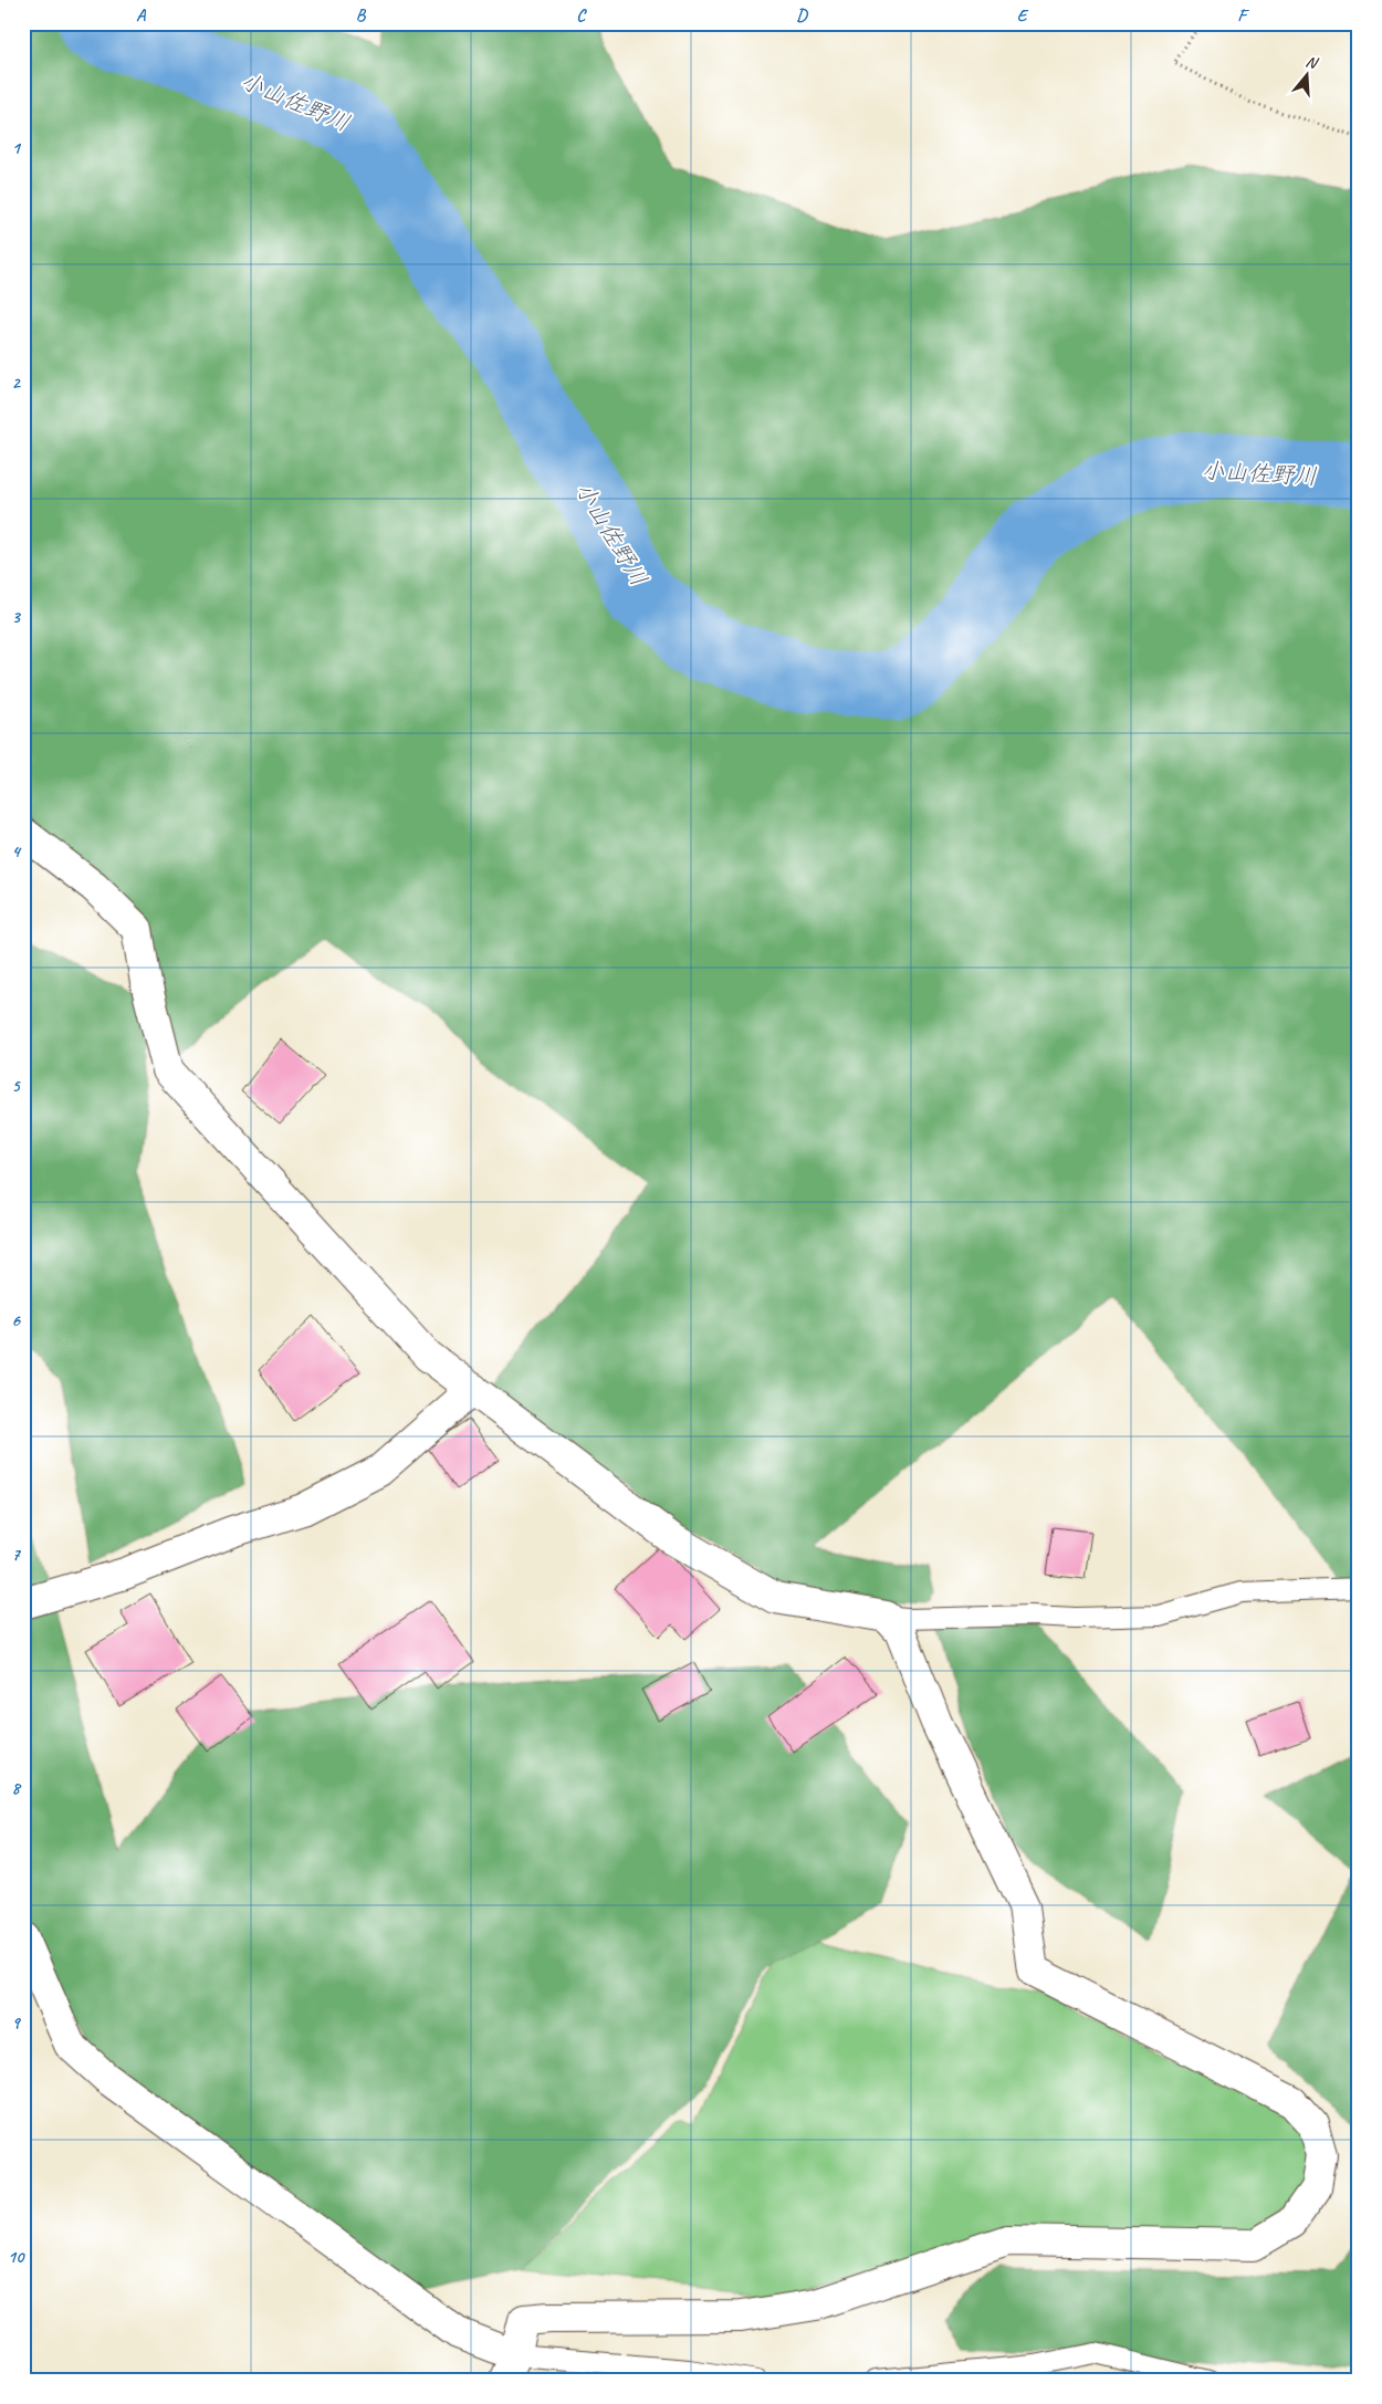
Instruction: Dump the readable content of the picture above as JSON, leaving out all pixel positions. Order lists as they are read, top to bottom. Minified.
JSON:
{"water":["小山佐野川"],"north":"top","grid":{"columns":["A","B","C","D","E","F"],"rows":["1","2","3","4","5","6","7","8","9","10"]}}
